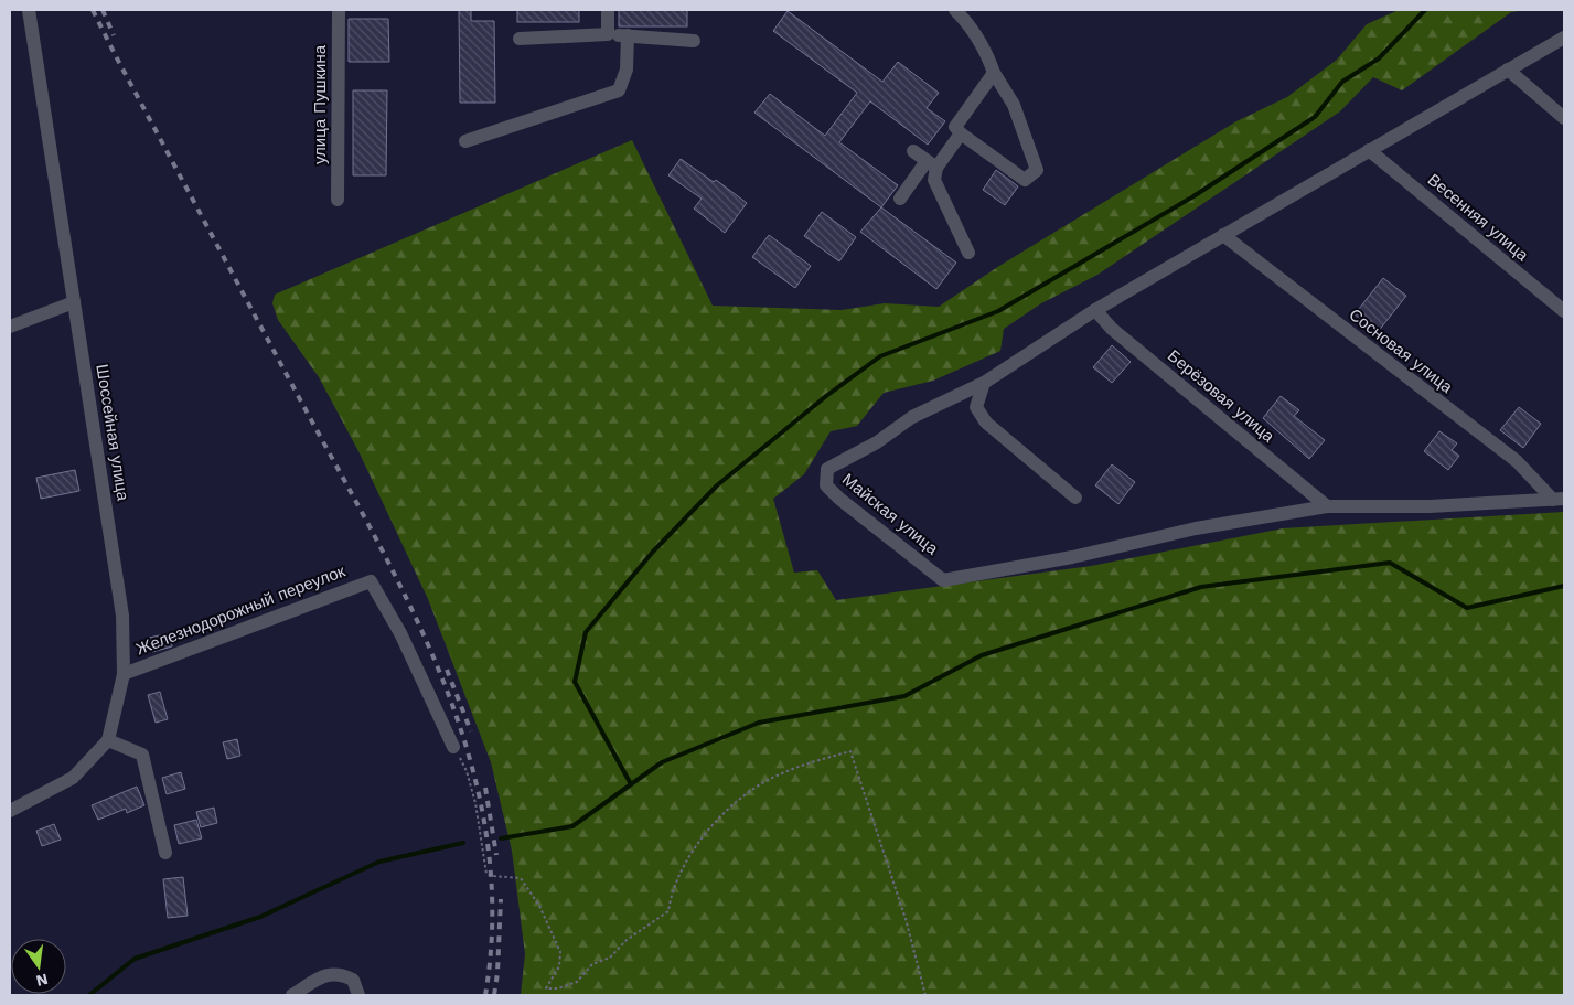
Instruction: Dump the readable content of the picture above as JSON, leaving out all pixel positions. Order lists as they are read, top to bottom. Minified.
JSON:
{"streets":{"street":["улица Пушкина","Весенняя улица","Сосновая улица","Берёзовая улица","Шоссейная улица","Майская улица","Железнодорожный переулок"]},"crossings":[["Берёзовая улица","Майская улица"],["Шоссейная улица","Железнодорожный переулок"]],"north":"bottom"}
